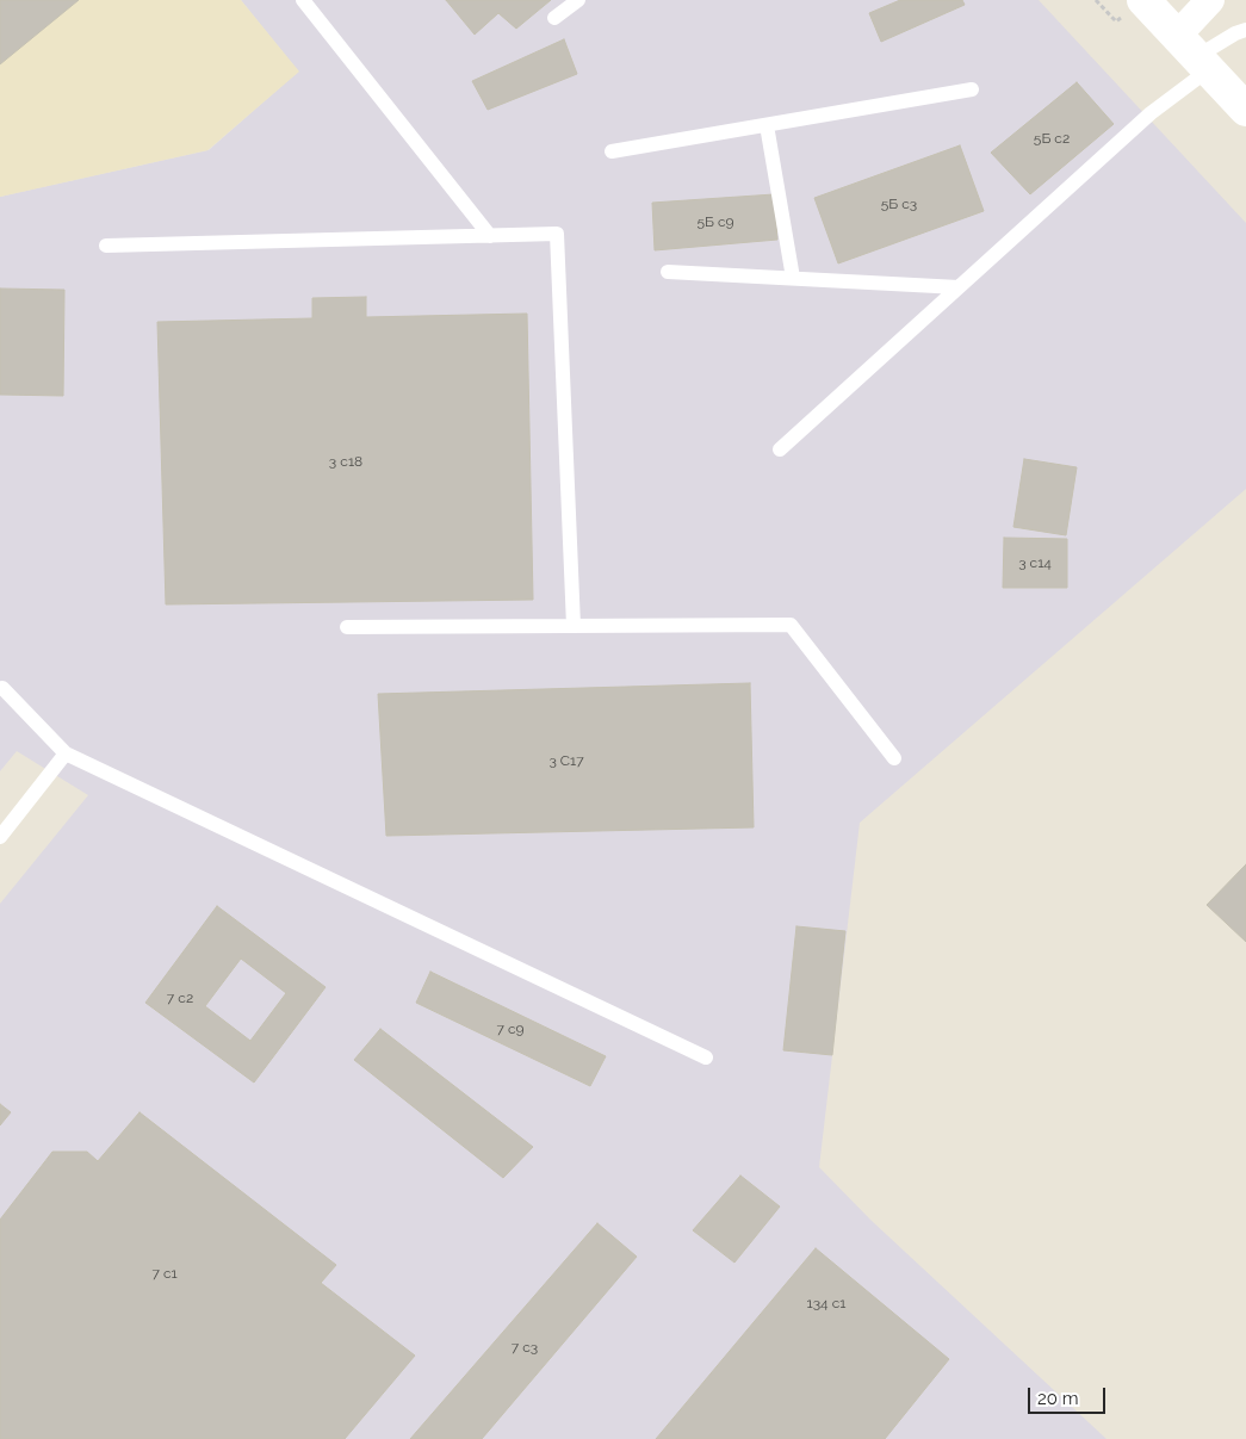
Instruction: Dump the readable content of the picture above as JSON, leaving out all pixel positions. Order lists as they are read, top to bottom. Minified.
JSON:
{"house_numbers":["5Б с2","5Б с3","5Б с9","3 с18","3 с14","3 С17","7 с2","7 с9","7 с1","134 с1","7 с3"],"scale_bar":"20 m"}
